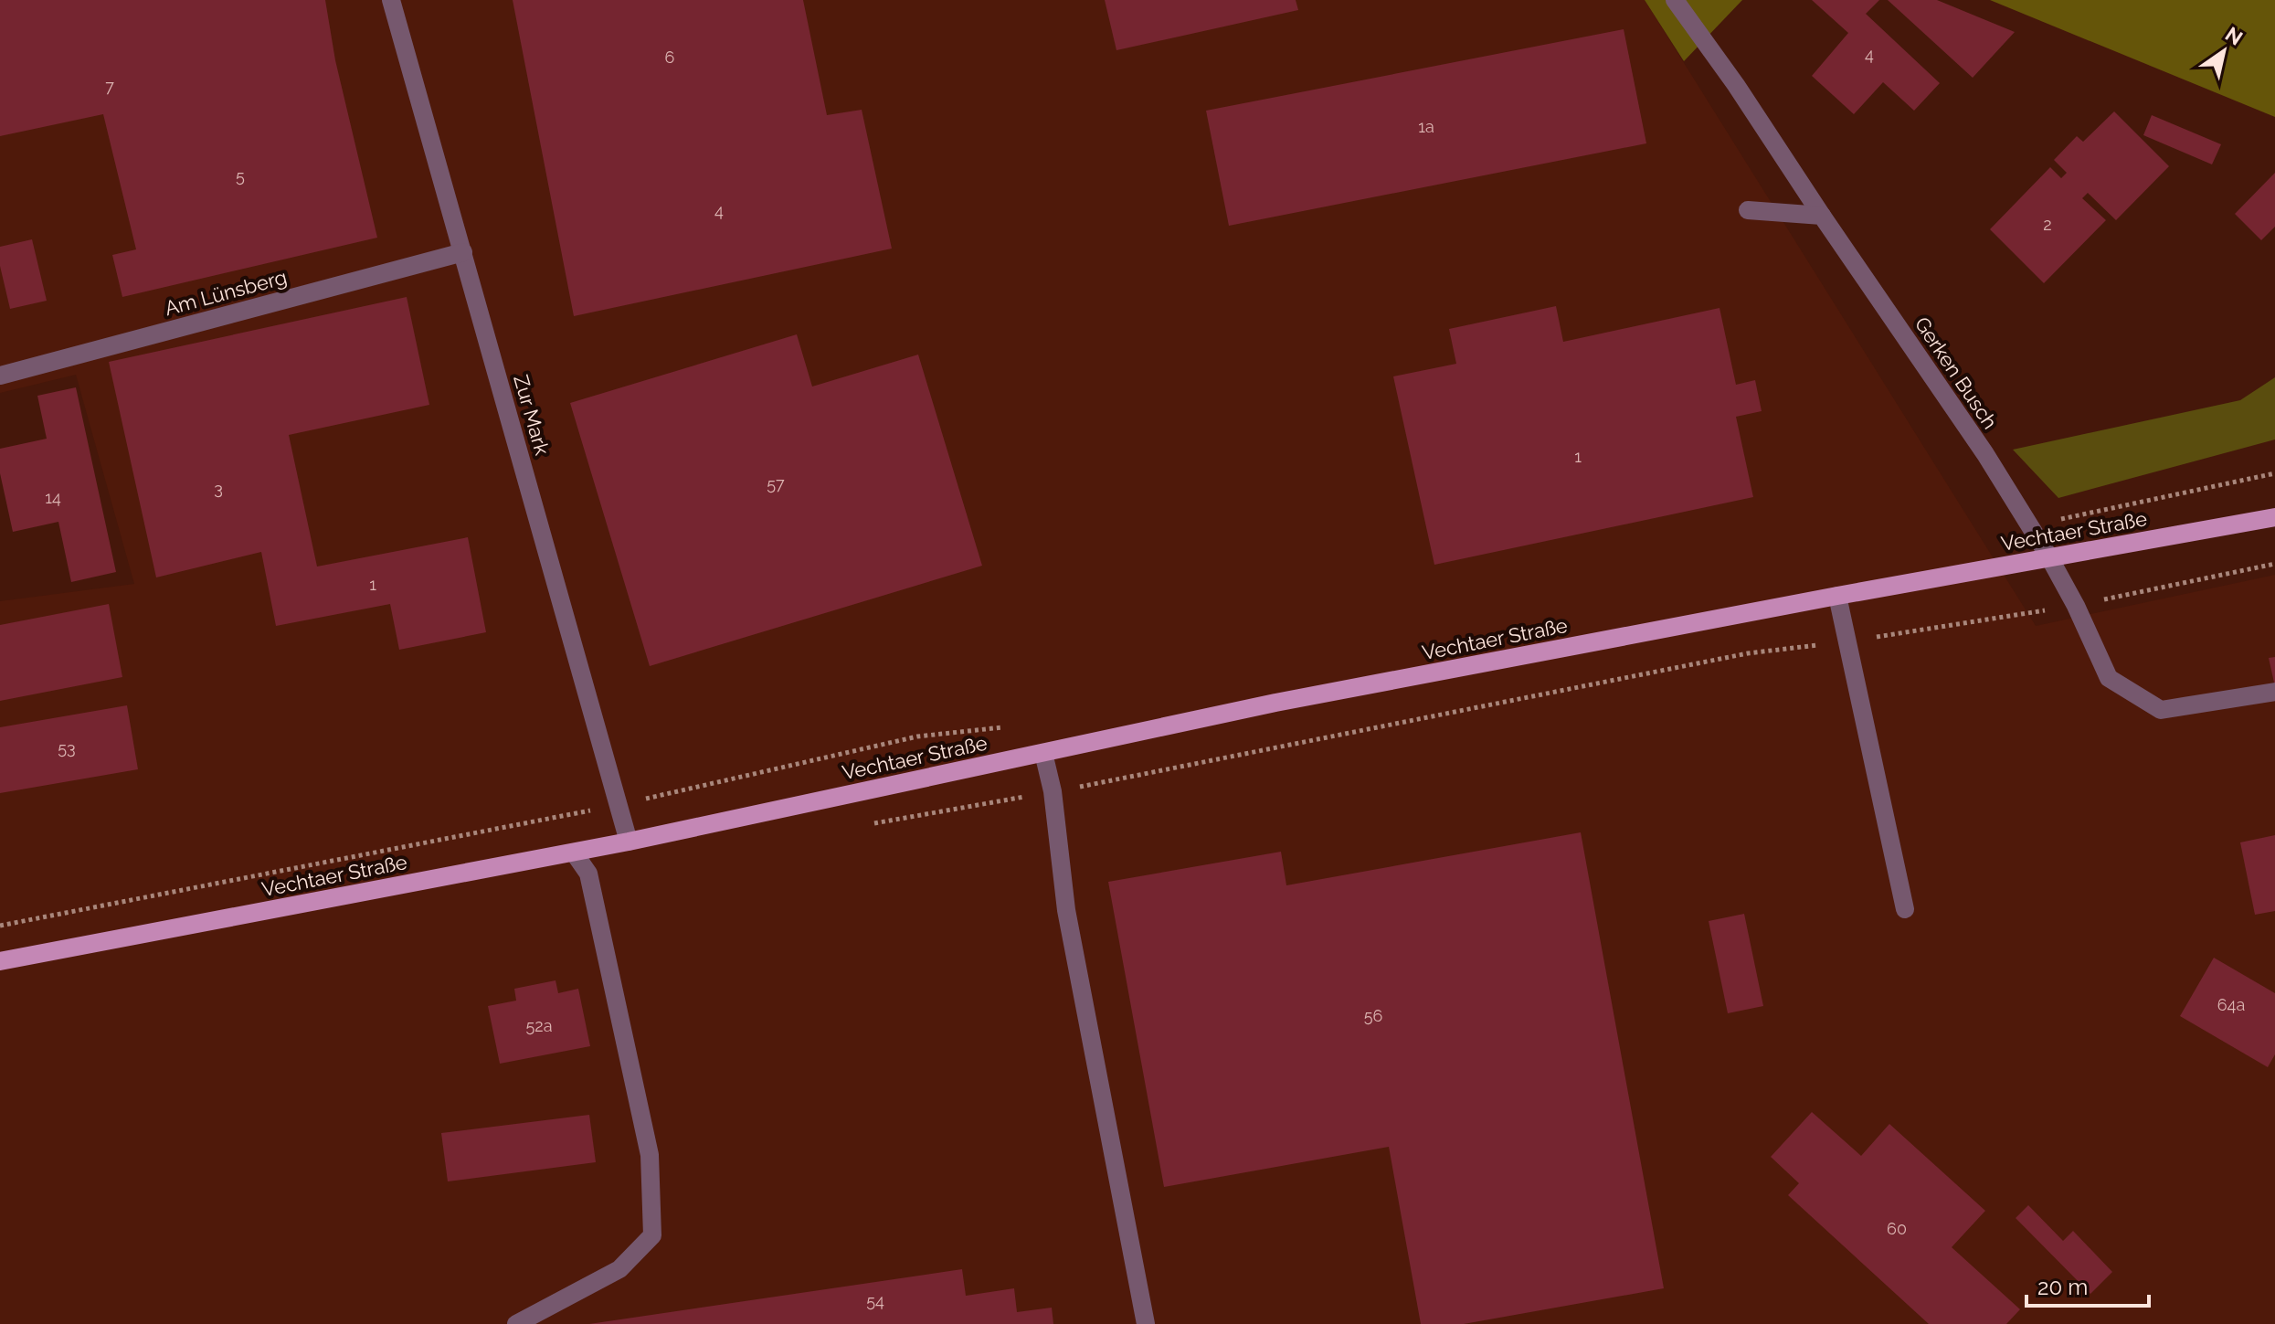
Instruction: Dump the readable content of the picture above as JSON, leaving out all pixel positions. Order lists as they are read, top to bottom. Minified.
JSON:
{"streets":{"main road":["Vechtaer Straße"],"street":["Am Lünsberg","Gerken Busch","Zur Mark"]},"crossings":[["Am Lünsberg","Zur Mark"],["Gerken Busch","Vechtaer Straße"],["Zur Mark","Vechtaer Straße"]],"house_numbers":["4","6","7","1a","5","4","2","1","57","3","14","1","53","64a","56","52a","60","54"],"scale_bar":"20 m","north":"top right"}
